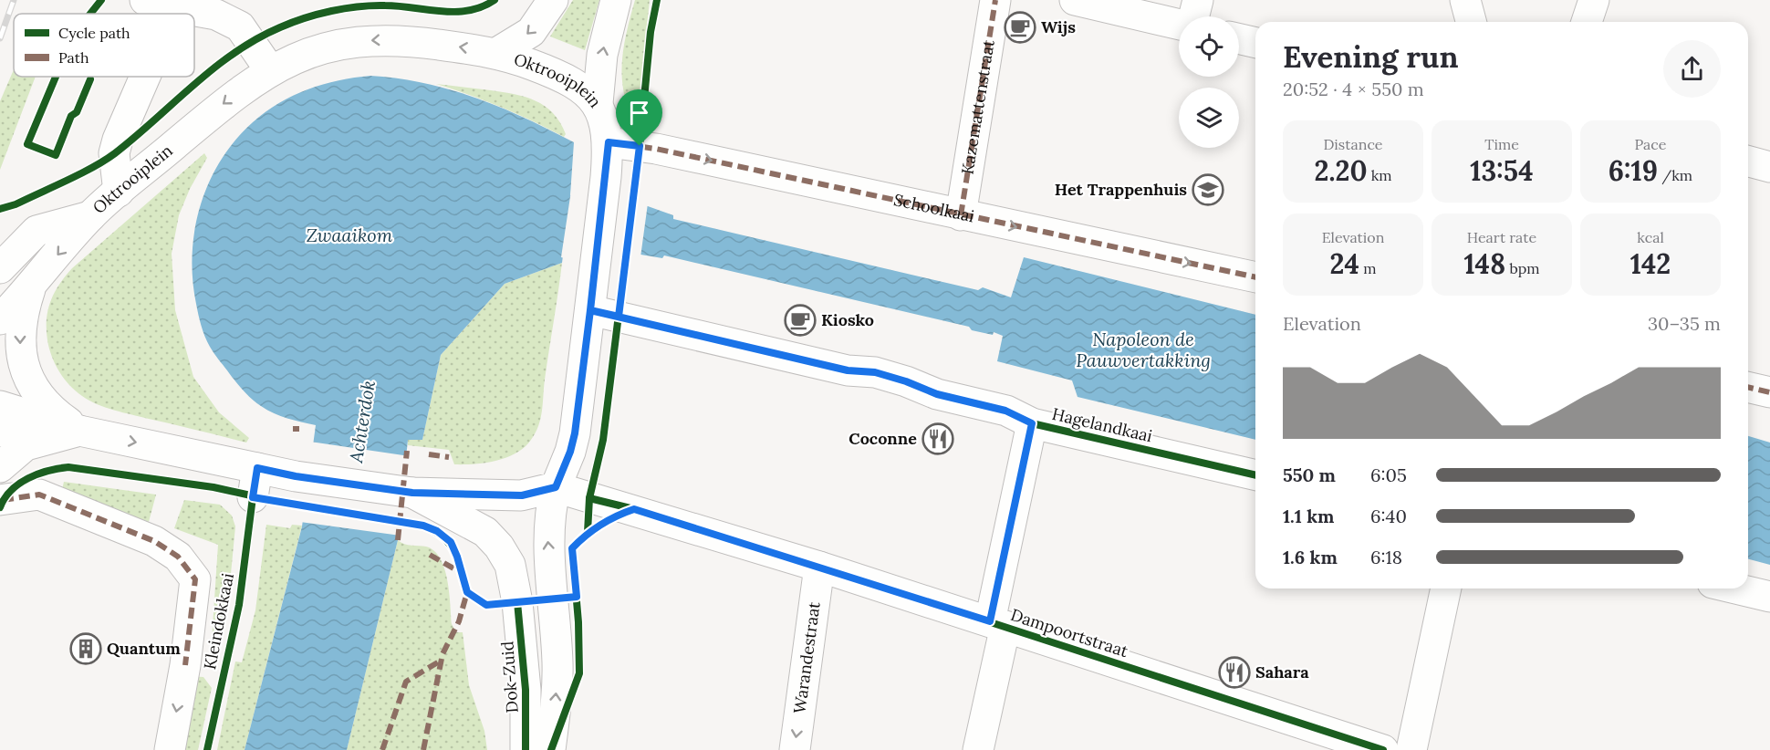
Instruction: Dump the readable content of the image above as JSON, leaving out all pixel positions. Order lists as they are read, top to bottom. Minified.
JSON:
{"streets":{"street":["Oktrooiplein","Kazemattenstraat","Schoolkaai","Hagelandkaai","Kleindokkaai","Dampoortstraat","Warandestraat","Dok-Zuid"]},"crossings":[["Oktrooiplein","Schoolkaai"],["Oktrooiplein","Hagelandkaai"],["Oktrooiplein","Dampoortstraat"],["Oktrooiplein","Dok-Zuid"],["Kazemattenstraat","Schoolkaai"],["Dampoortstraat","Warandestraat"]],"one_way":["Schoolkaai"],"water":["Zwaaikom","Napoleon de Pauwvertakking","Achterdok"],"places":{"cafe":["Wijs","Kiosko"],"school or university":["Het Trappenhuis"],"restaurant":["Coconne","Sahara"],"building":["Quantum"]},"legend":["Cycle path","Path"],"page":{"heading":["Evening run","20:52 · 4 × 550 m"],"stats":[["Distance","2.20 km"],["Time","13:54"],["Pace","6:19 /km"],["Elevation","24 m"],["Heart rate","148 bpm"],["kcal","142"]],"chart":["Elevation","30–35 m"],"list":[{"name":"550 m","note":"6:05"},{"name":"1.1 km","note":"6:40"},{"name":"1.6 km","note":"6:18"}]}}
